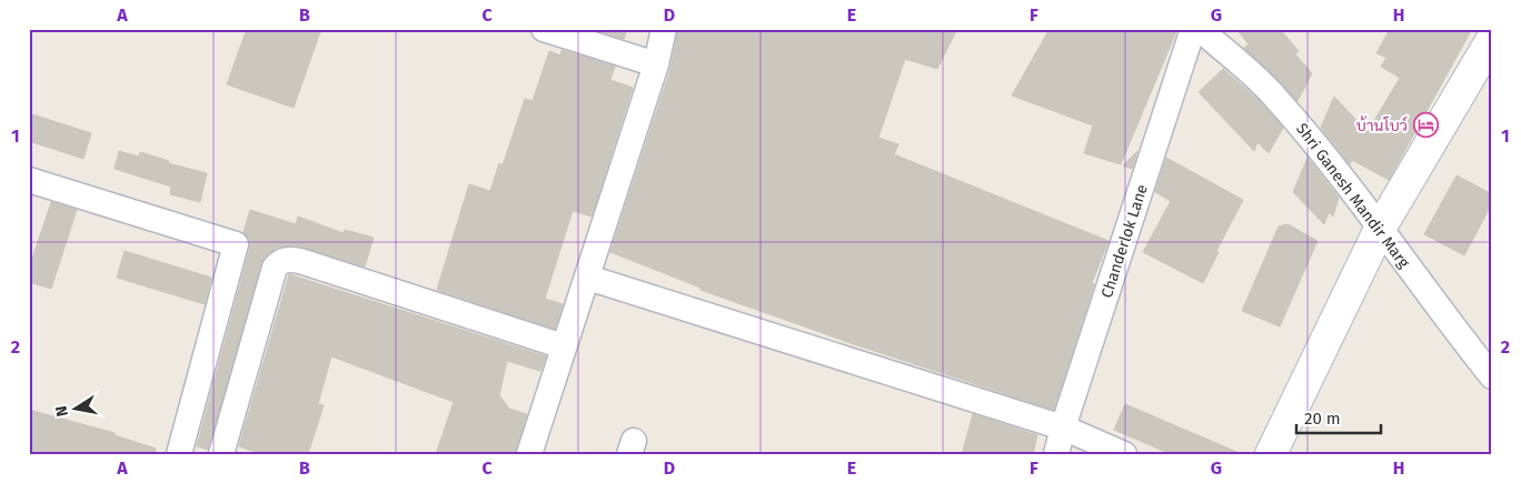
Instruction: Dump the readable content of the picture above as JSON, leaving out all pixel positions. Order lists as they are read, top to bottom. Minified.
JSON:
{"streets":{"street":["Shri Ganesh Mandir Marg","Chanderlok Lane"]},"places":{"hotel":["บ้านโบว์"]},"scale_bar":"20 m","north":"left","grid":{"columns":["A","B","C","D","E","F","G","H"],"rows":["1","2"]}}
